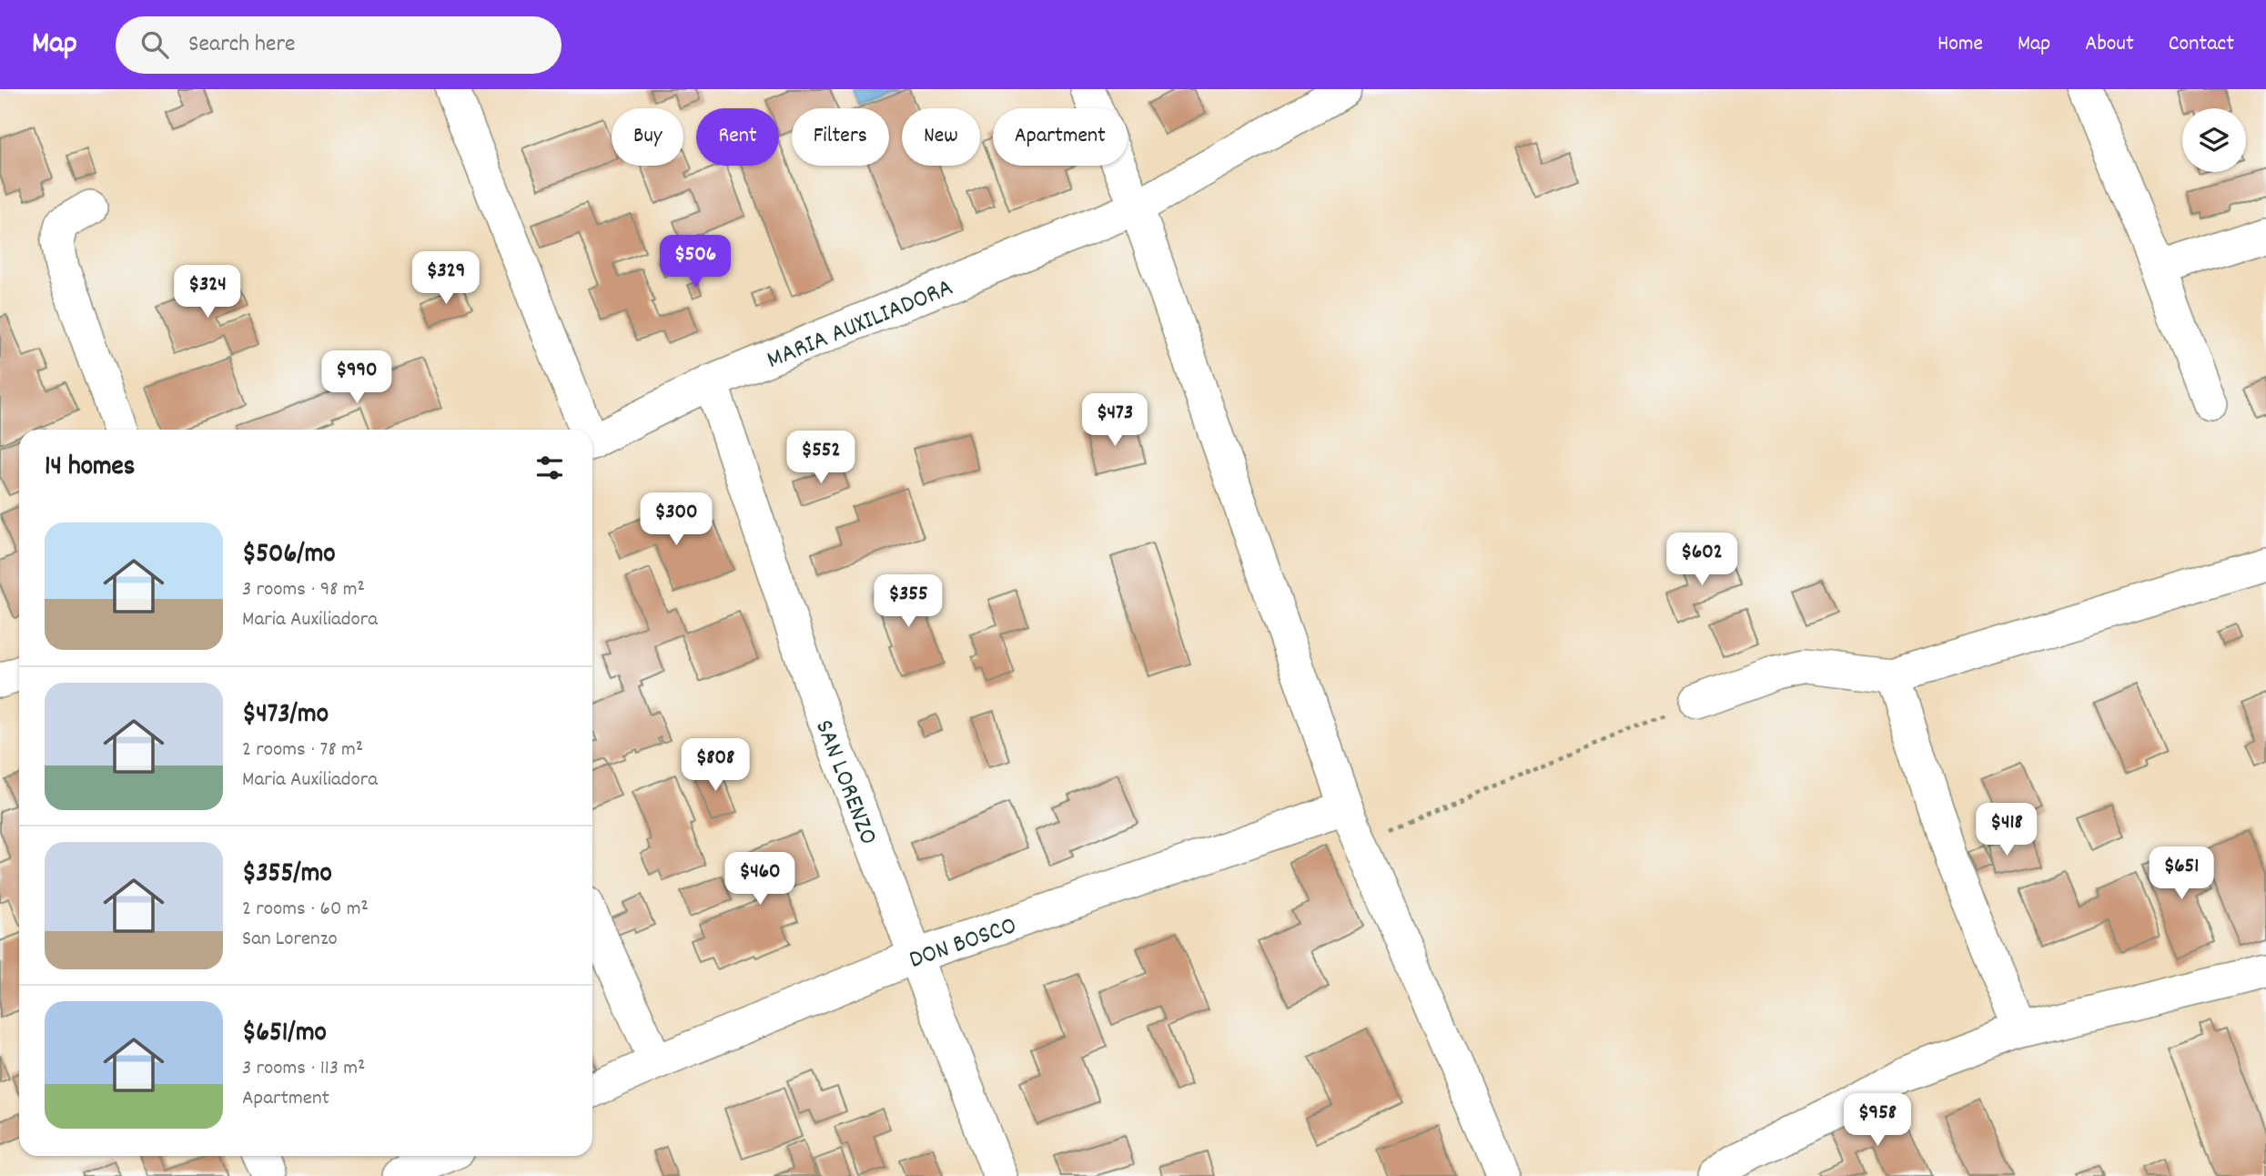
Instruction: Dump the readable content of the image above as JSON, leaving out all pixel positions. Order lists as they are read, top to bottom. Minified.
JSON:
{"streets":{"street":["MARIA AUXILIADORA","SAN LORENZO","DON BOSCO"]},"crossings":[["MARIA AUXILIADORA","SAN LORENZO"],["SAN LORENZO","DON BOSCO"]],"page":{"header":"Map","search":"Search here","nav":["Home","Map","About","Contact"],"chip":["Buy","Rent","Filters","New","Apartment"],"price":["$506","$329","$324","$990","$473","$552","$300","$602","$355","$808","$418","$651","$460","$958"],"heading":"14 homes","list":[{"name":"$506/mo","note":"3 rooms · 98 m² · Maria Auxiliadora"},{"name":"$473/mo","note":"2 rooms · 78 m² · Maria Auxiliadora"},{"name":"$355/mo","note":"2 rooms · 60 m² · San Lorenzo"},{"name":"$651/mo","note":"3 rooms · 113 m² · Apartment"}]}}
